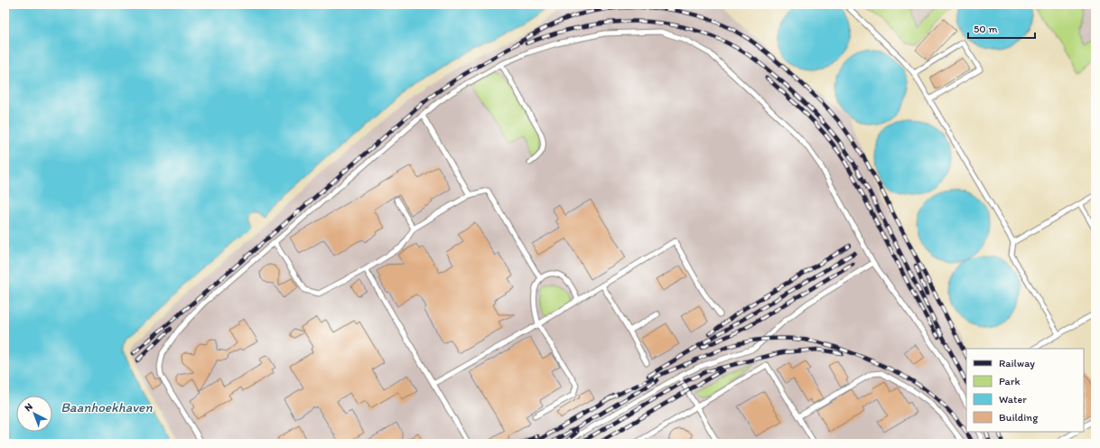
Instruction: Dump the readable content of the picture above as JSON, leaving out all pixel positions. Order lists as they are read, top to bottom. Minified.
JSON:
{"water":["Baanhoekhaven"],"legend":["Railway","Park","Water","Building"],"scale_bar":"50 m","north":"top left"}
